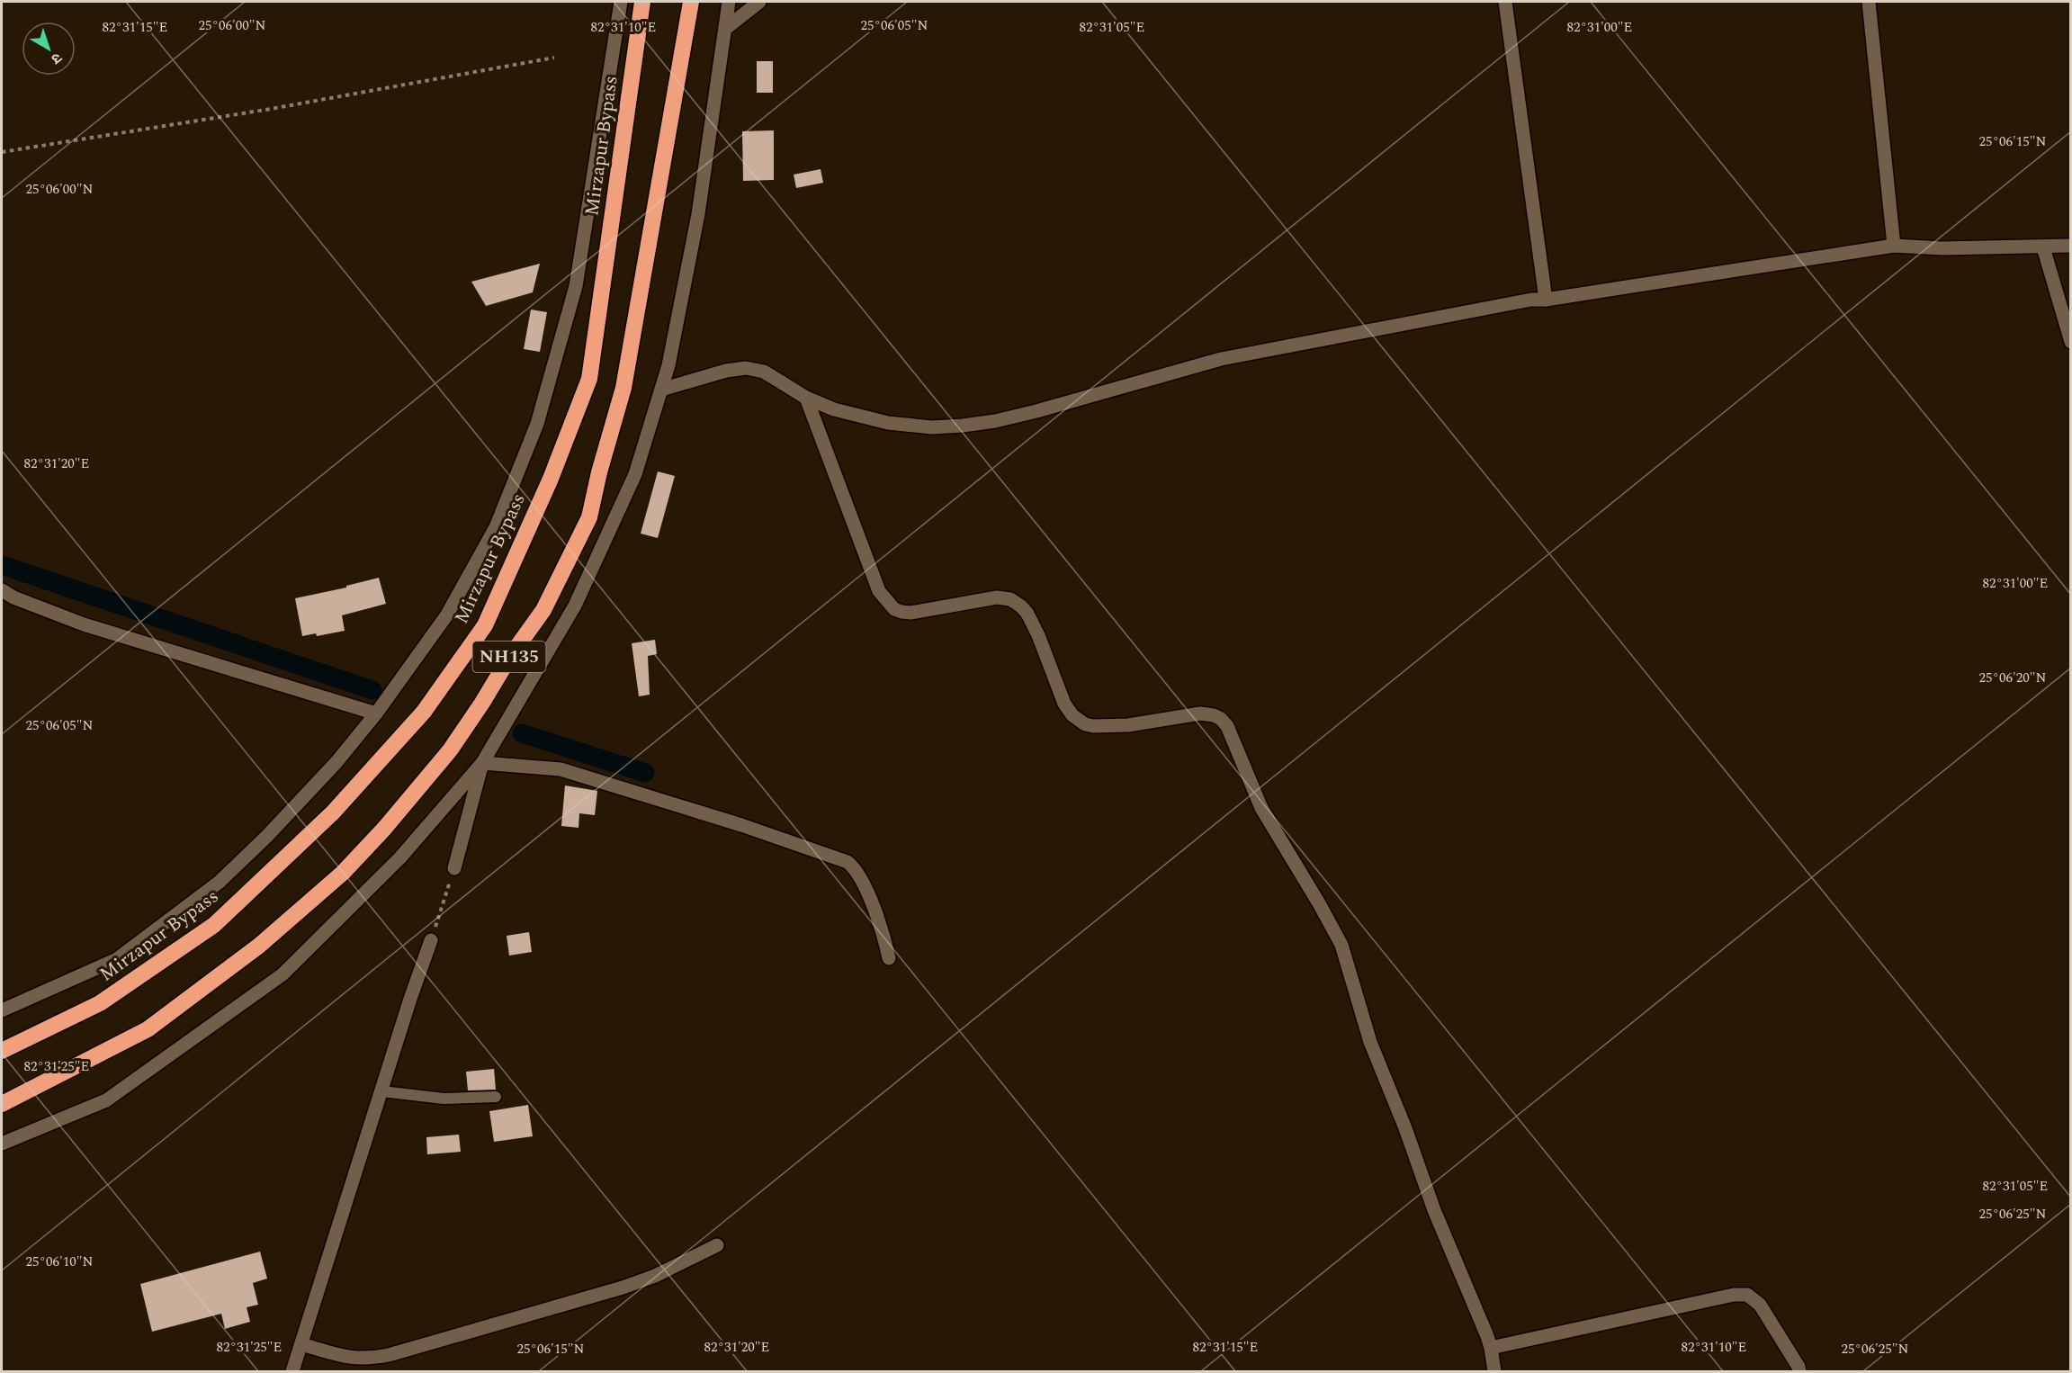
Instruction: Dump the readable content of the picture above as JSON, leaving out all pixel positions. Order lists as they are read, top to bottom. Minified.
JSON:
{"streets":{"highway":["Mirzapur Bypass","NH135"]},"north":"bottom right","coordinates":["25°06'00\"N","25°06'05\"N","82°31'00\"E","82°31'15\"E","82°31'10\"E","82°31'05\"E","25°06'15\"N","82°31'20\"E","25°06'20\"N","82°31'25\"E","25°06'25\"N","25°06'10\"N"]}
